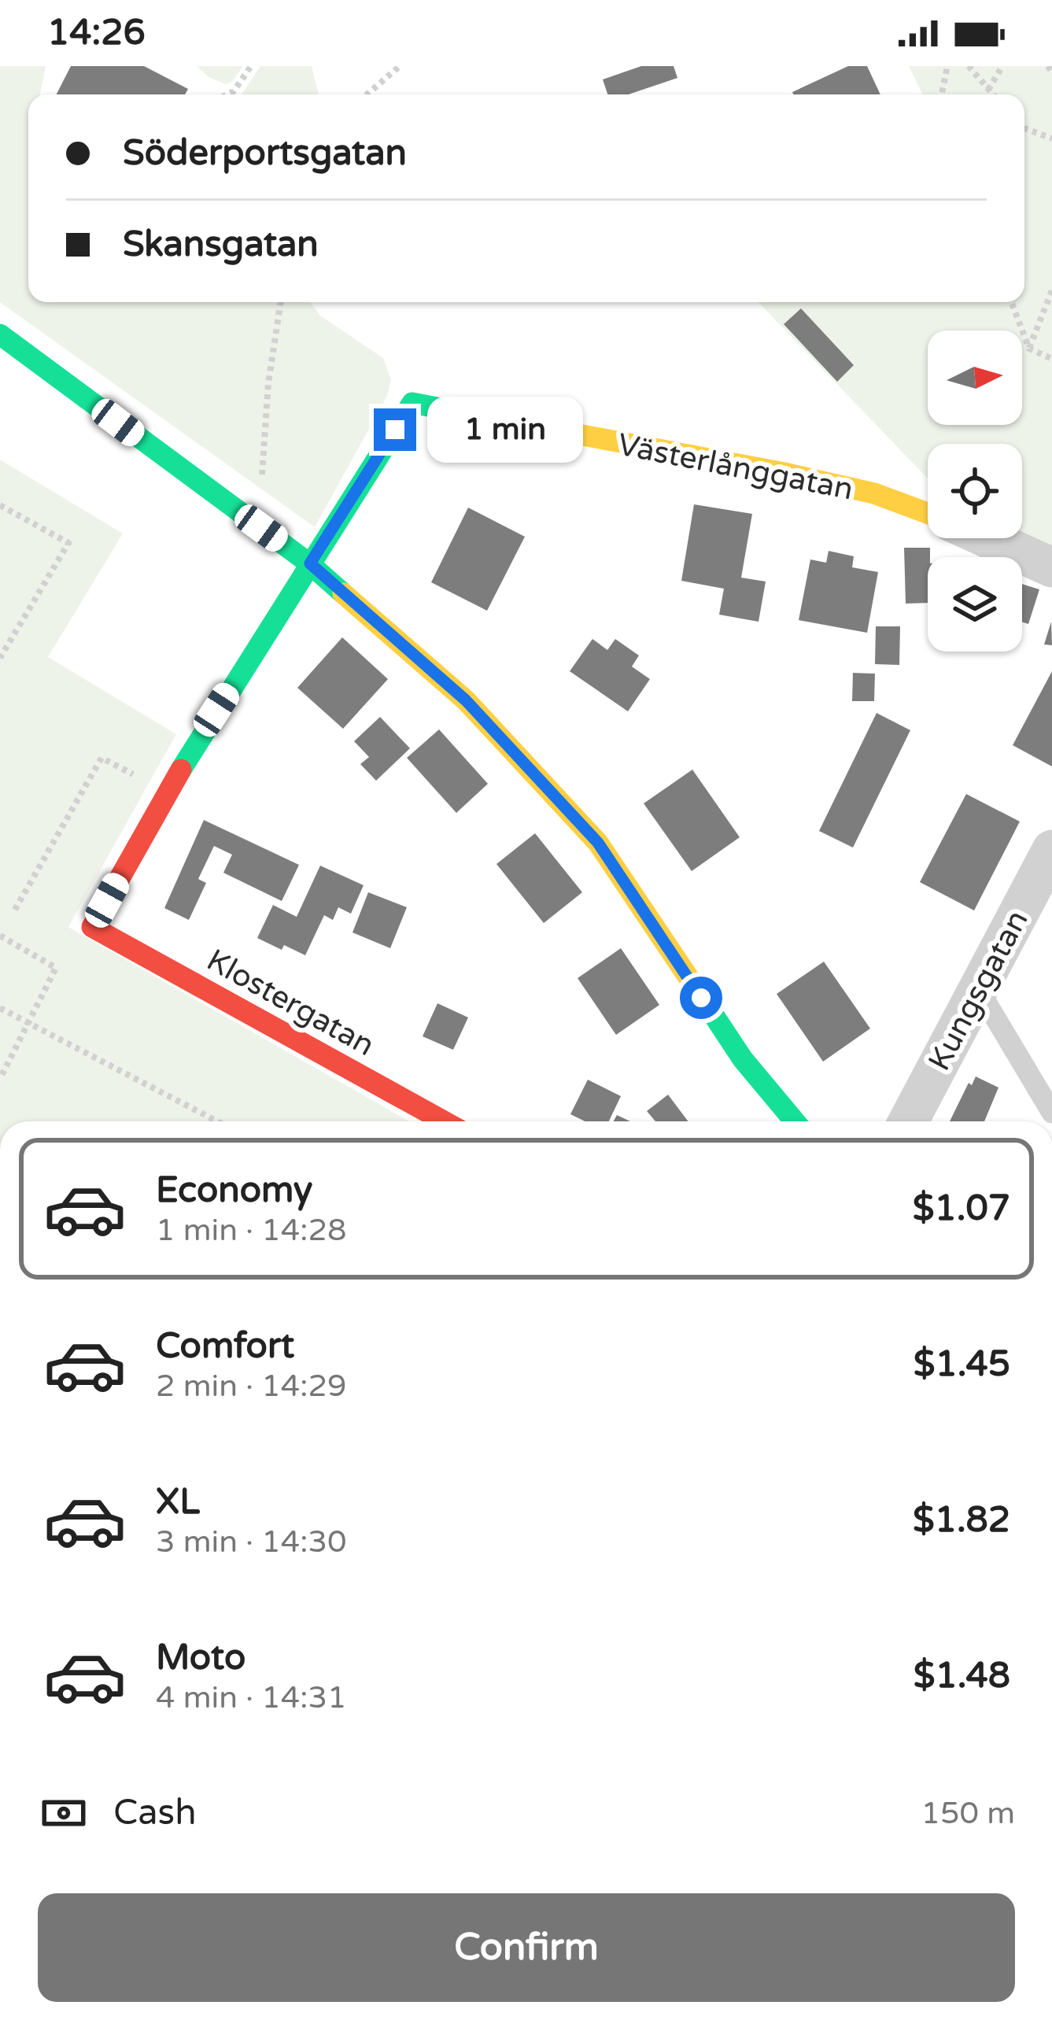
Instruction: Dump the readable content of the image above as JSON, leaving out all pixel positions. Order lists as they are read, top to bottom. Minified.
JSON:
{"streets":{"street":["Västerlånggatan","Kungsgatan","Klostergatan"]},"north":"right","page":{"status":"14:26","banner":["Söderportsgatan","Skansgatan"],"bubble":"1 min","list":[{"name":"Economy","note":"1 min · 14:28","value":"$1.07"},{"name":"Comfort","note":"2 min · 14:29","value":"$1.45"},{"name":"XL","note":"3 min · 14:30","value":"$1.82"},{"name":"Moto","note":"4 min · 14:31","value":"$1.48"}],"pay":["Cash","150 m"],"buttons":"Confirm"}}
